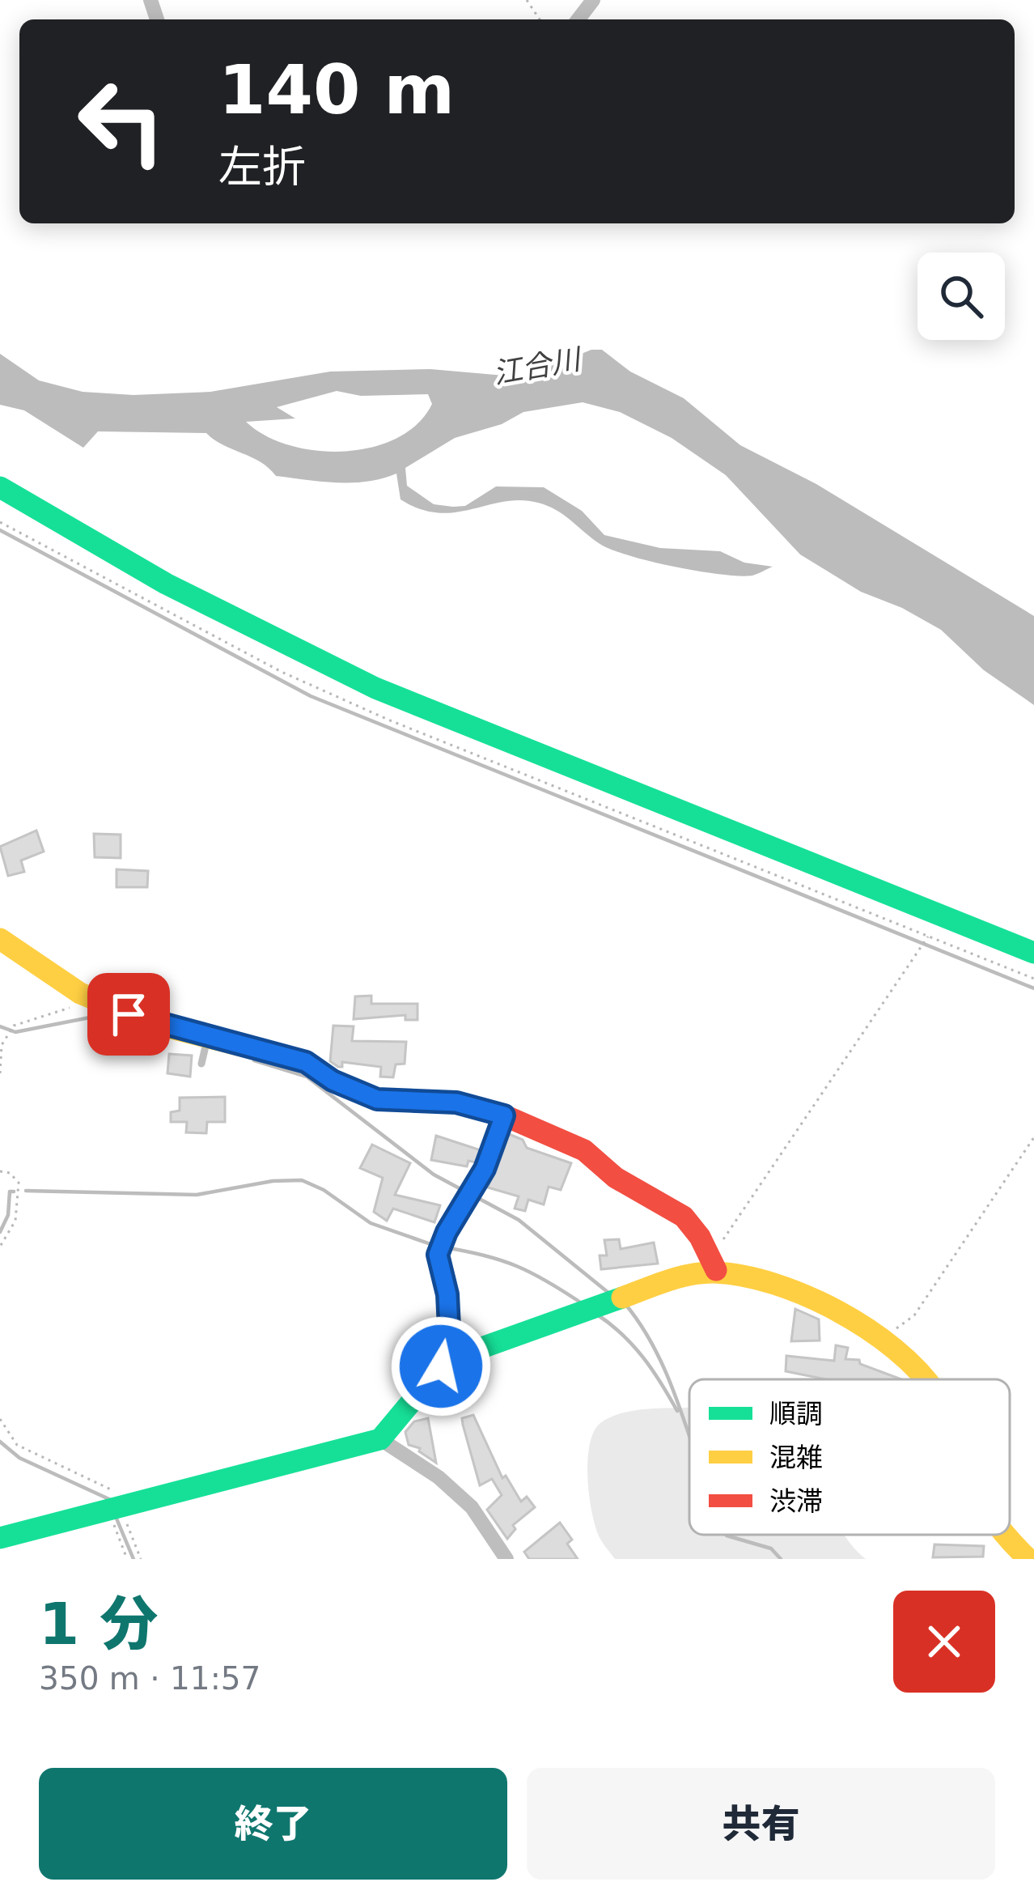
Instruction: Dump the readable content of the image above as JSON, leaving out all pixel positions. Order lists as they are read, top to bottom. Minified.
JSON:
{"water":["江合川"],"legend":["順調","混雑","渋滞"],"page":{"turn":["140 m","左折"],"heading":["1 分","350 m · 11:57"],"buttons":["終了","共有"]}}
